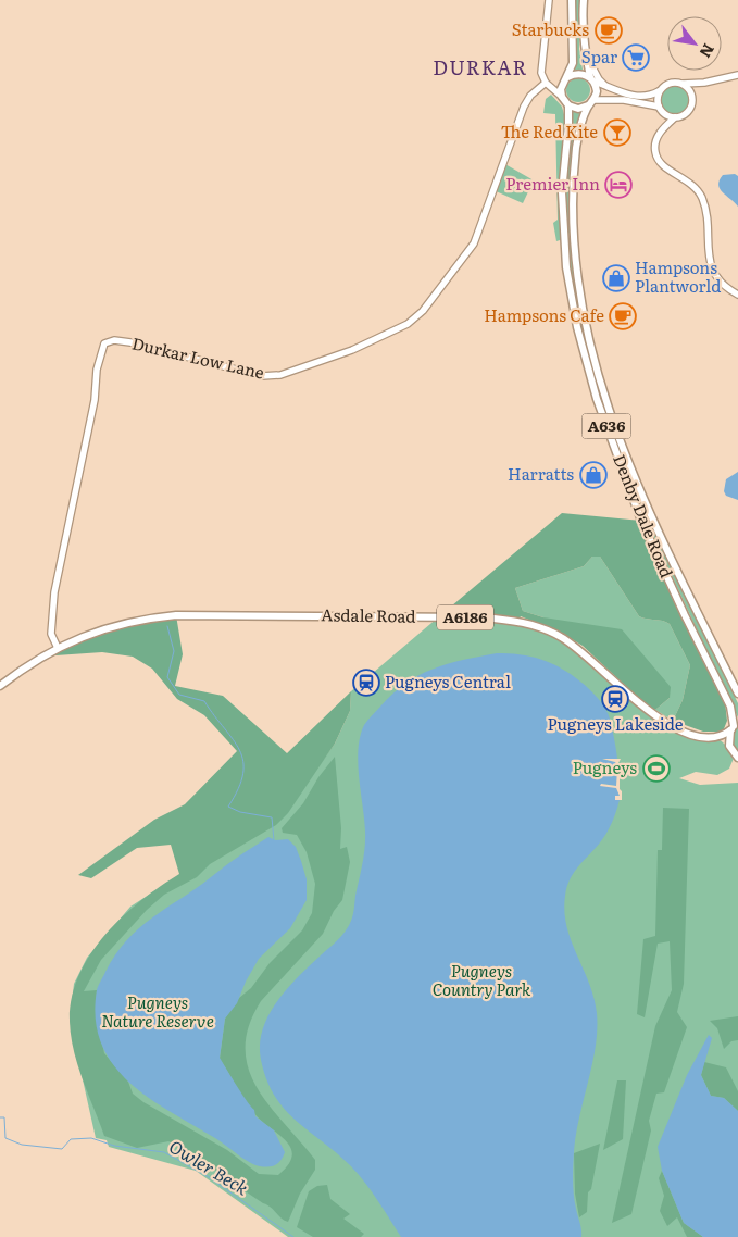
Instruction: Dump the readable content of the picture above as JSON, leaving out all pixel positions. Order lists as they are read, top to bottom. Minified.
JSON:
{"streets":{"main road":["A636","Denby Dale Road","Asdale Road","A6186"],"street":["Durkar Low Lane"]},"crossings":[["Durkar Low Lane","Asdale Road"],["Denby Dale Road","Asdale Road"]],"districts":["DURKAR"],"water":["Owler Beck"],"parks":["Pugneys Country Park","Pugneys Nature Reserve"],"places":{"cafe":["Starbucks","Hampsons Cafe"],"supermarket":["Spar"],"bar":["The Red Kite"],"hotel":["Premier Inn"],"shop":["Hampsons Plantworld","Harratts"],"station":["Pugneys Central","Pugneys Lakeside"],"sports":["Pugneys"]},"north":"bottom right"}
